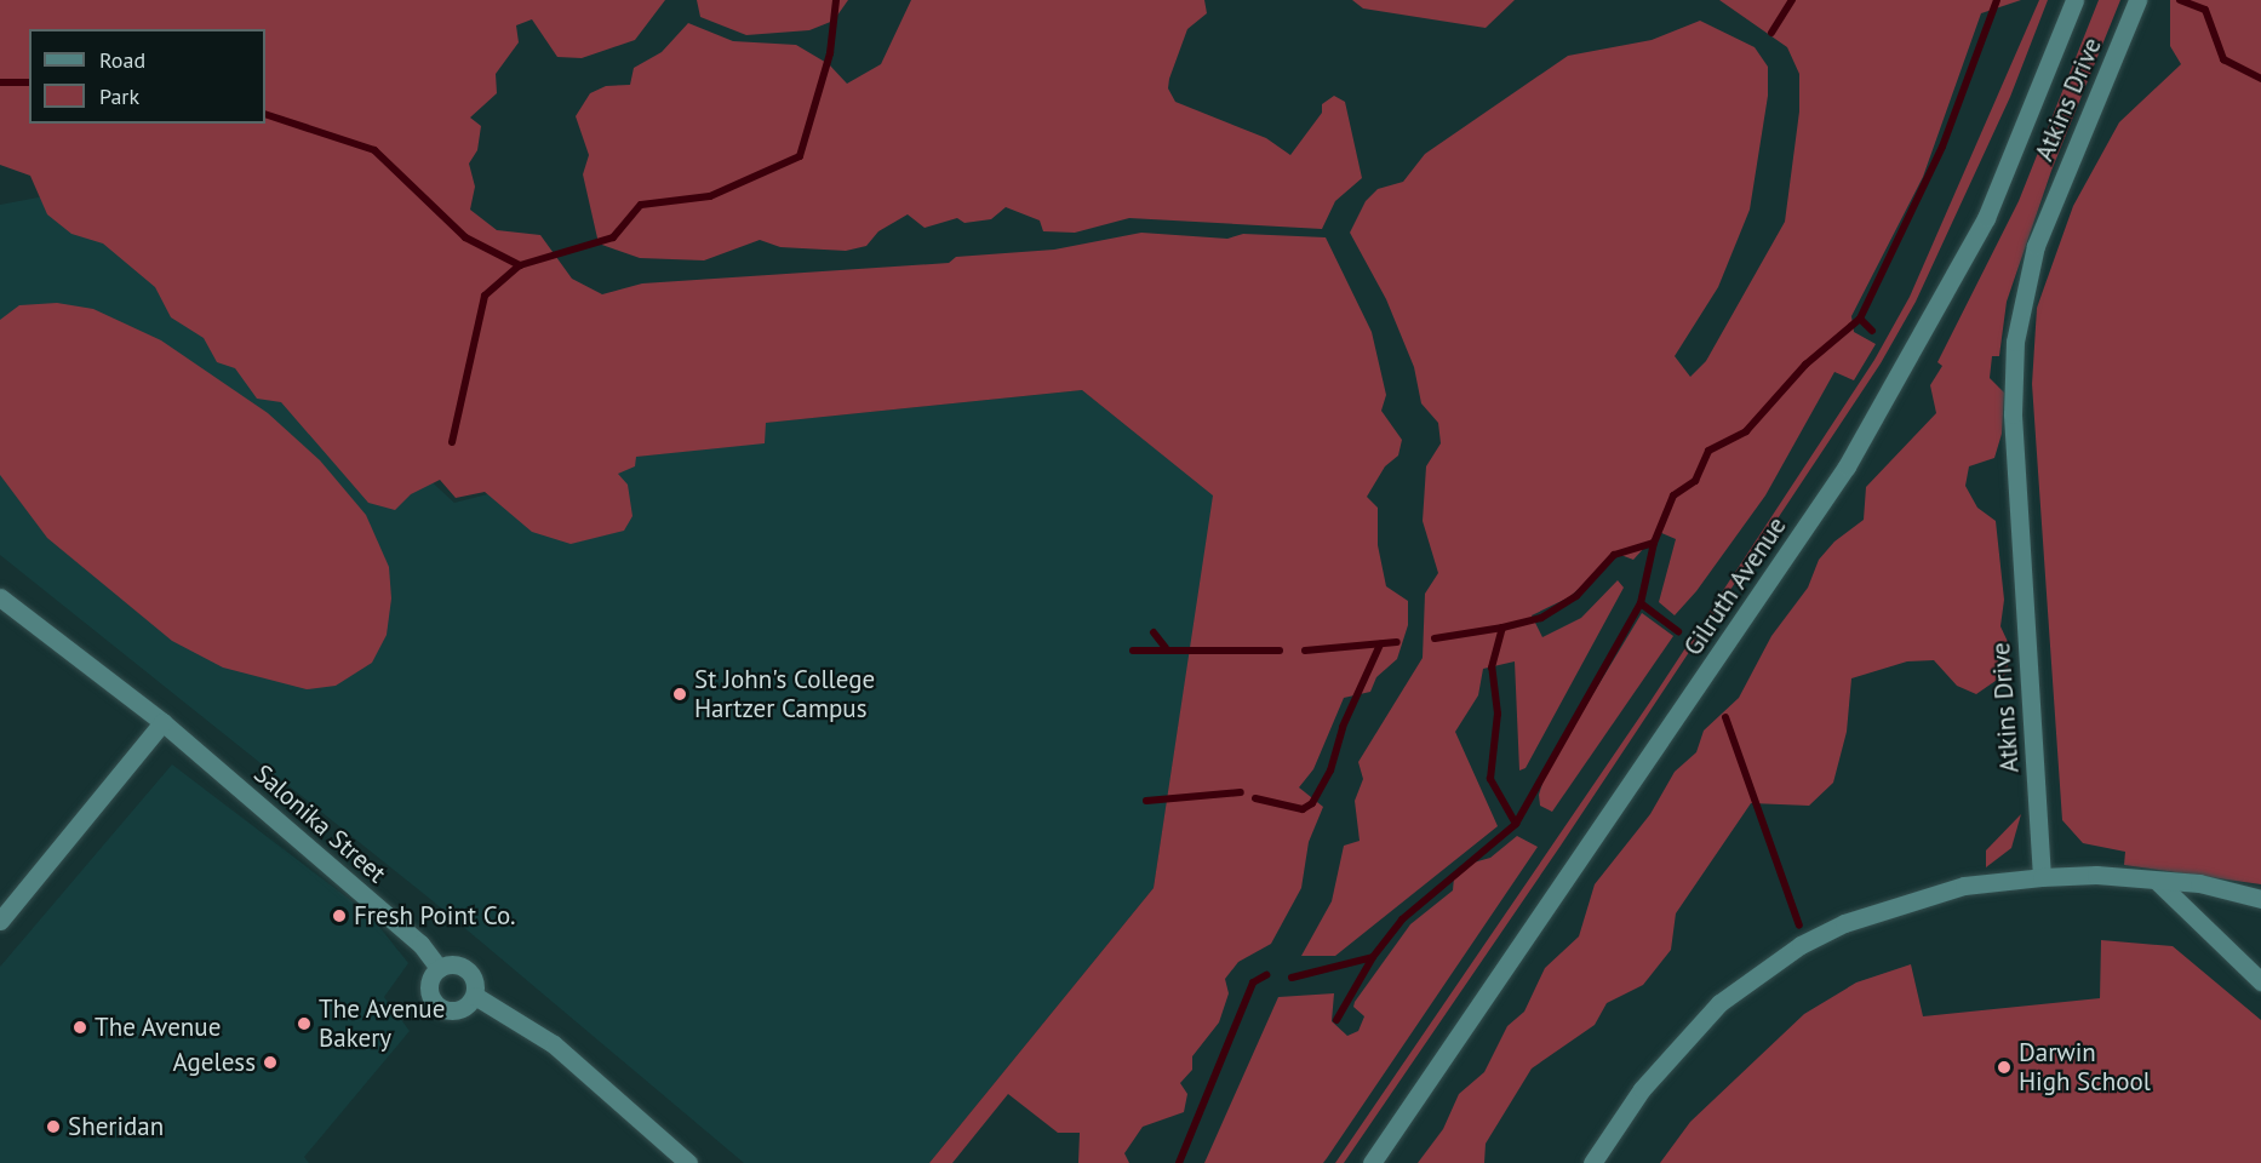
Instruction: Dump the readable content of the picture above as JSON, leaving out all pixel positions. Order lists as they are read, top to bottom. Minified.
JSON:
{"streets":{"street":["Atkins Drive","Gilruth Avenue","Salonika Street"]},"places":["St John's College Hartzer Campus","Fresh Point Co.","The Avenue Bakery","The Avenue","Ageless","Darwin High School","Sheridan"],"legend":["Road","Park"]}
